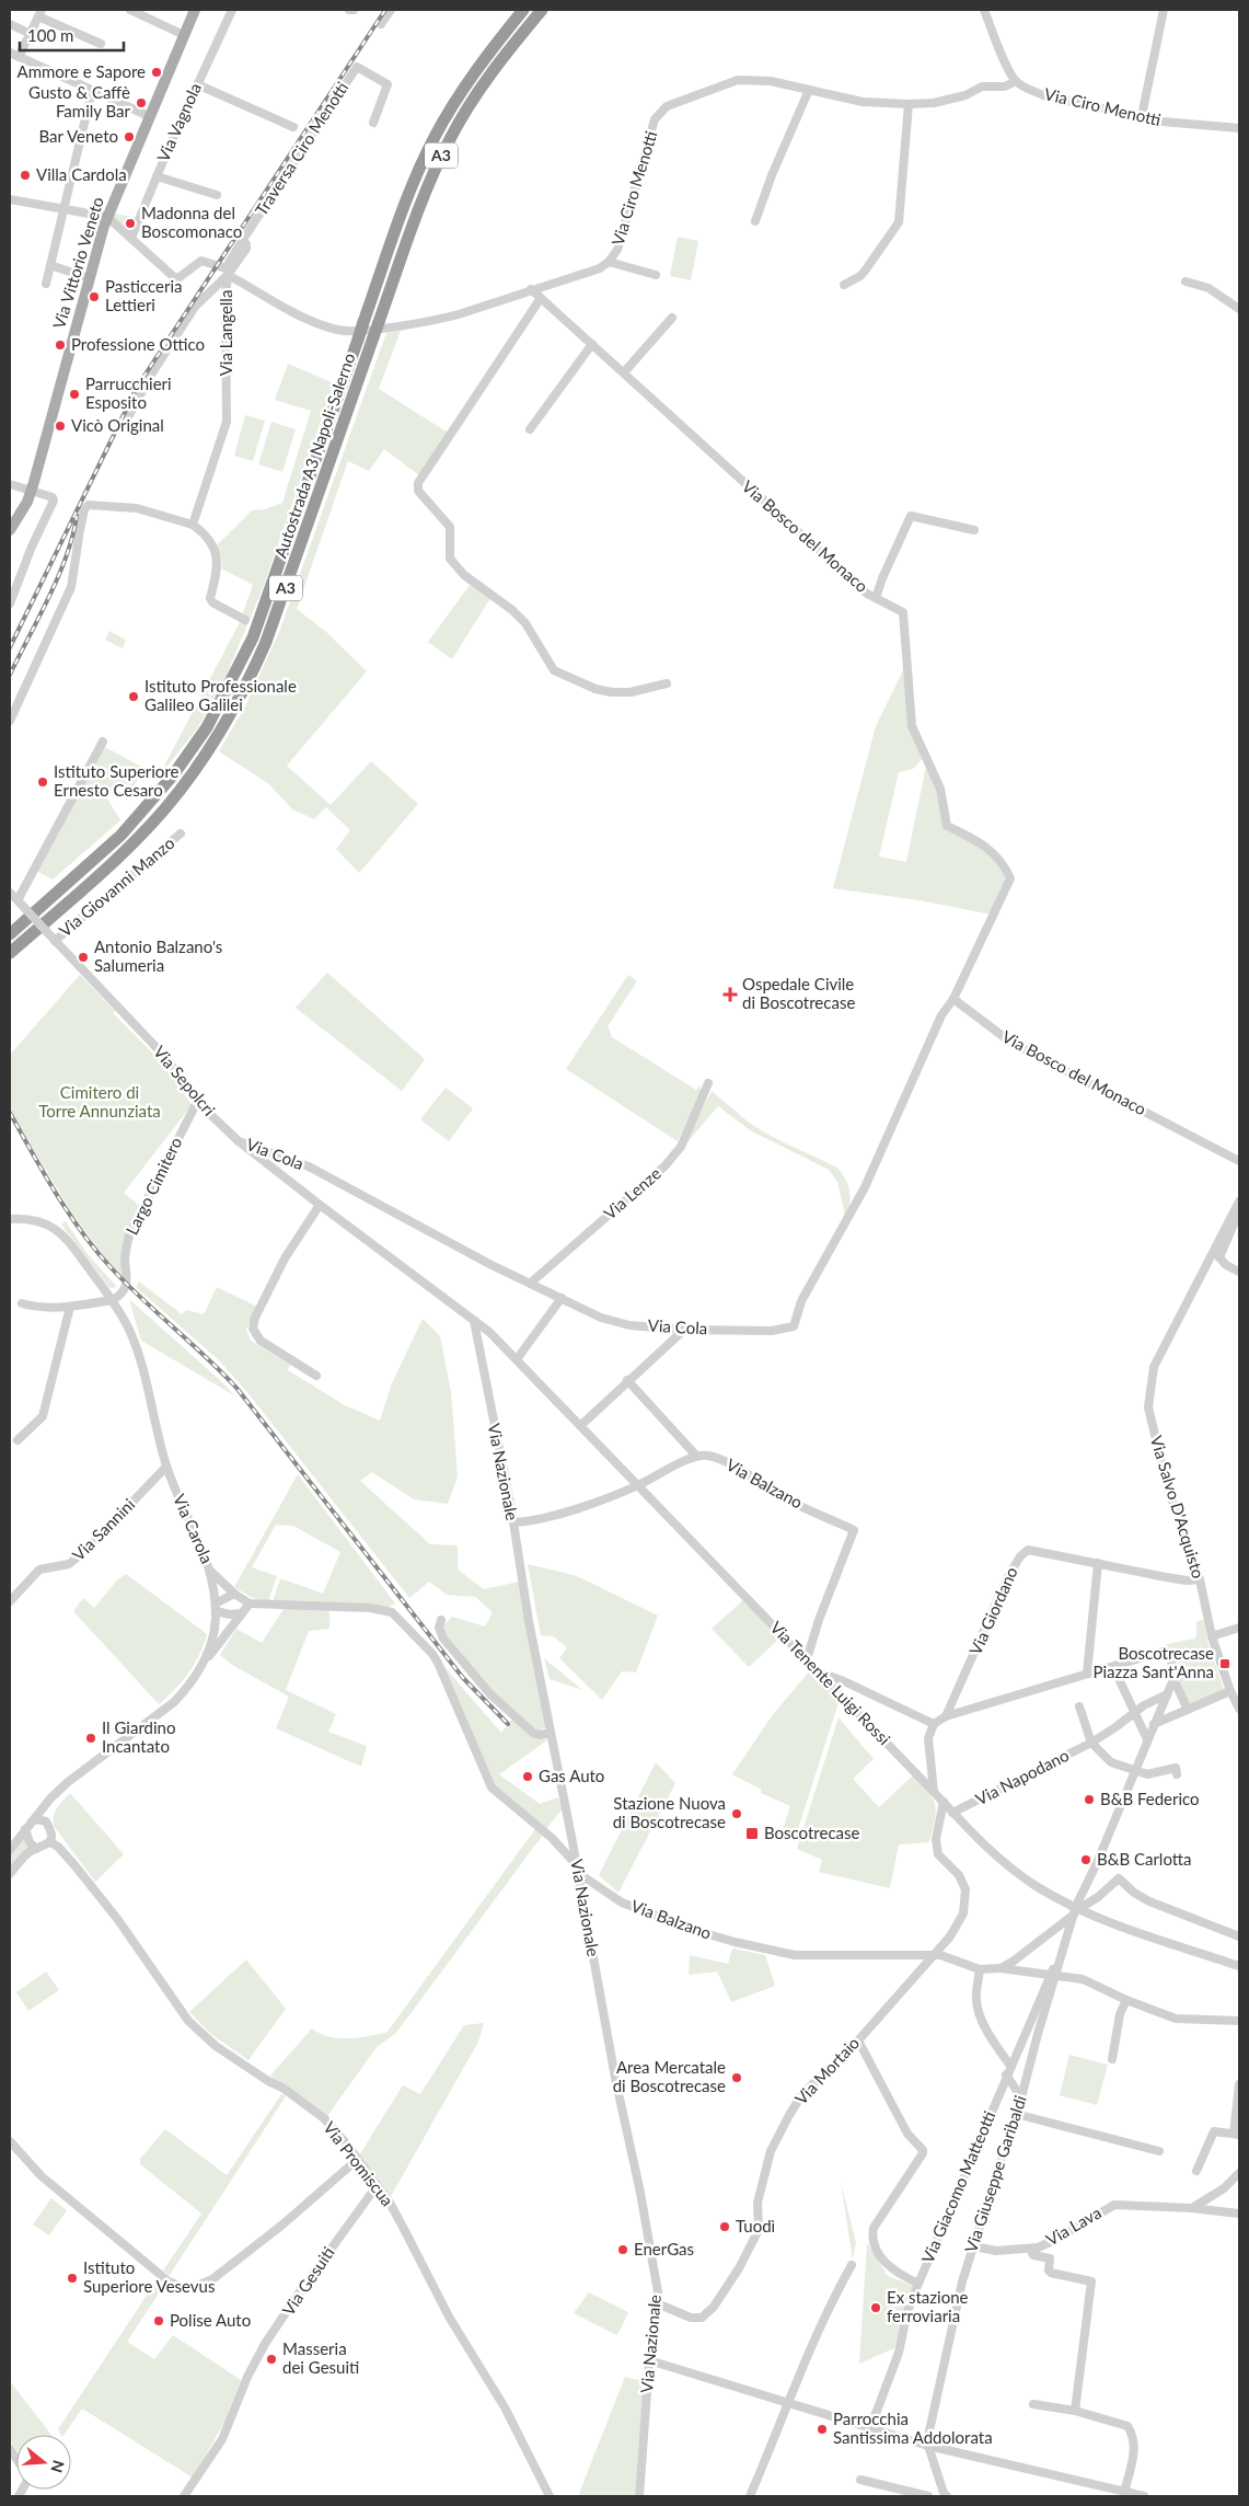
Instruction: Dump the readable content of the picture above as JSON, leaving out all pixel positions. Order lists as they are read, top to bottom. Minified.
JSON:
{"streets":{"highway":["A3","Autostrada A3 Napoli-Salerno"],"main road":["Via Vittorio Veneto"],"street":["Via Ciro Menotti","Via Vagnola","Traversa Ciro Menotti","Via Langella","Via Bosco del Monaco","Via Giovanni Manzo","Via Sepolcri","Via Cola","Largo Cimitero","Via Lenze","Via Nazionale","Via Balzano","Via Salvo D'Acquisto","Via Carola","Via Sannini","Via Giordano","Via Tenente Luigi Rossi","Via Napodano","Via Mortaio","Via Promiscua","Via Giuseppe Garibaldi","Via Giacomo Matteotti","Via Lava","Via Gesuiti"]},"crossings":[["Via Ciro Menotti","Via Langella"],["Via Ciro Menotti","Via Bosco del Monaco"],["Via Bosco del Monaco","Via Cola"],["Via Giovanni Manzo","Via Sepolcri"],["Via Sepolcri","Via Cola"],["Via Sepolcri","Largo Cimitero"],["Via Sepolcri","Via Nazionale"],["Via Sepolcri","Via Tenente Luigi Rossi"],["Via Cola","Via Lenze"],["Largo Cimitero","Via Carola"],["Via Nazionale","Via Balzano"],["Via Nazionale","Via Tenente Luigi Rossi"],["Via Nazionale","Via Mortaio"],["Via Balzano","Via Tenente Luigi Rossi"],["Via Balzano","Via Mortaio"],["Via Salvo D'Acquisto","Via Giordano"],["Via Carola","Via Sannini"],["Via Carola","Via Promiscua"],["Via Tenente Luigi Rossi","Via Napodano"],["Via Tenente Luigi Rossi","Via Mortaio"],["Via Tenente Luigi Rossi","Via Giacomo Matteotti"],["Via Promiscua","Via Gesuiti"],["Via Giuseppe Garibaldi","Via Giacomo Matteotti"],["Via Giuseppe Garibaldi","Via Lava"]],"parks":["Cimitero di Torre Annunziata"],"places":{"other":["Ammore e Sapore","Gusto & Caffè Family Bar","Bar Veneto","Villa Cardola","Madonna del Boscomonaco","Pasticceria Lettieri","Professione Ottico","Parrucchieri Esposito","Vicò Original","Istituto Professionale Galileo Galilei","Istituto Superiore Ernesto Cesaro","Antonio Balzano's Salumeria","Il Giardino Incantato","Gas Auto","B&B Federico","Stazione Nuova di Boscotrecase","B&B Carlotta","Area Mercatale di Boscotrecase","Tuodì","EnerGas","Istituto Superiore Vesevus","Ex stazione ferroviaria","Polise Auto","Masseria dei Gesuiti","Parrocchia Santissima Addolorata"],"health":["Ospedale Civile di Boscotrecase"],"transit":["Boscotrecase Piazza Sant'Anna","Boscotrecase"]},"scale_bar":"100 m","north":"right"}
